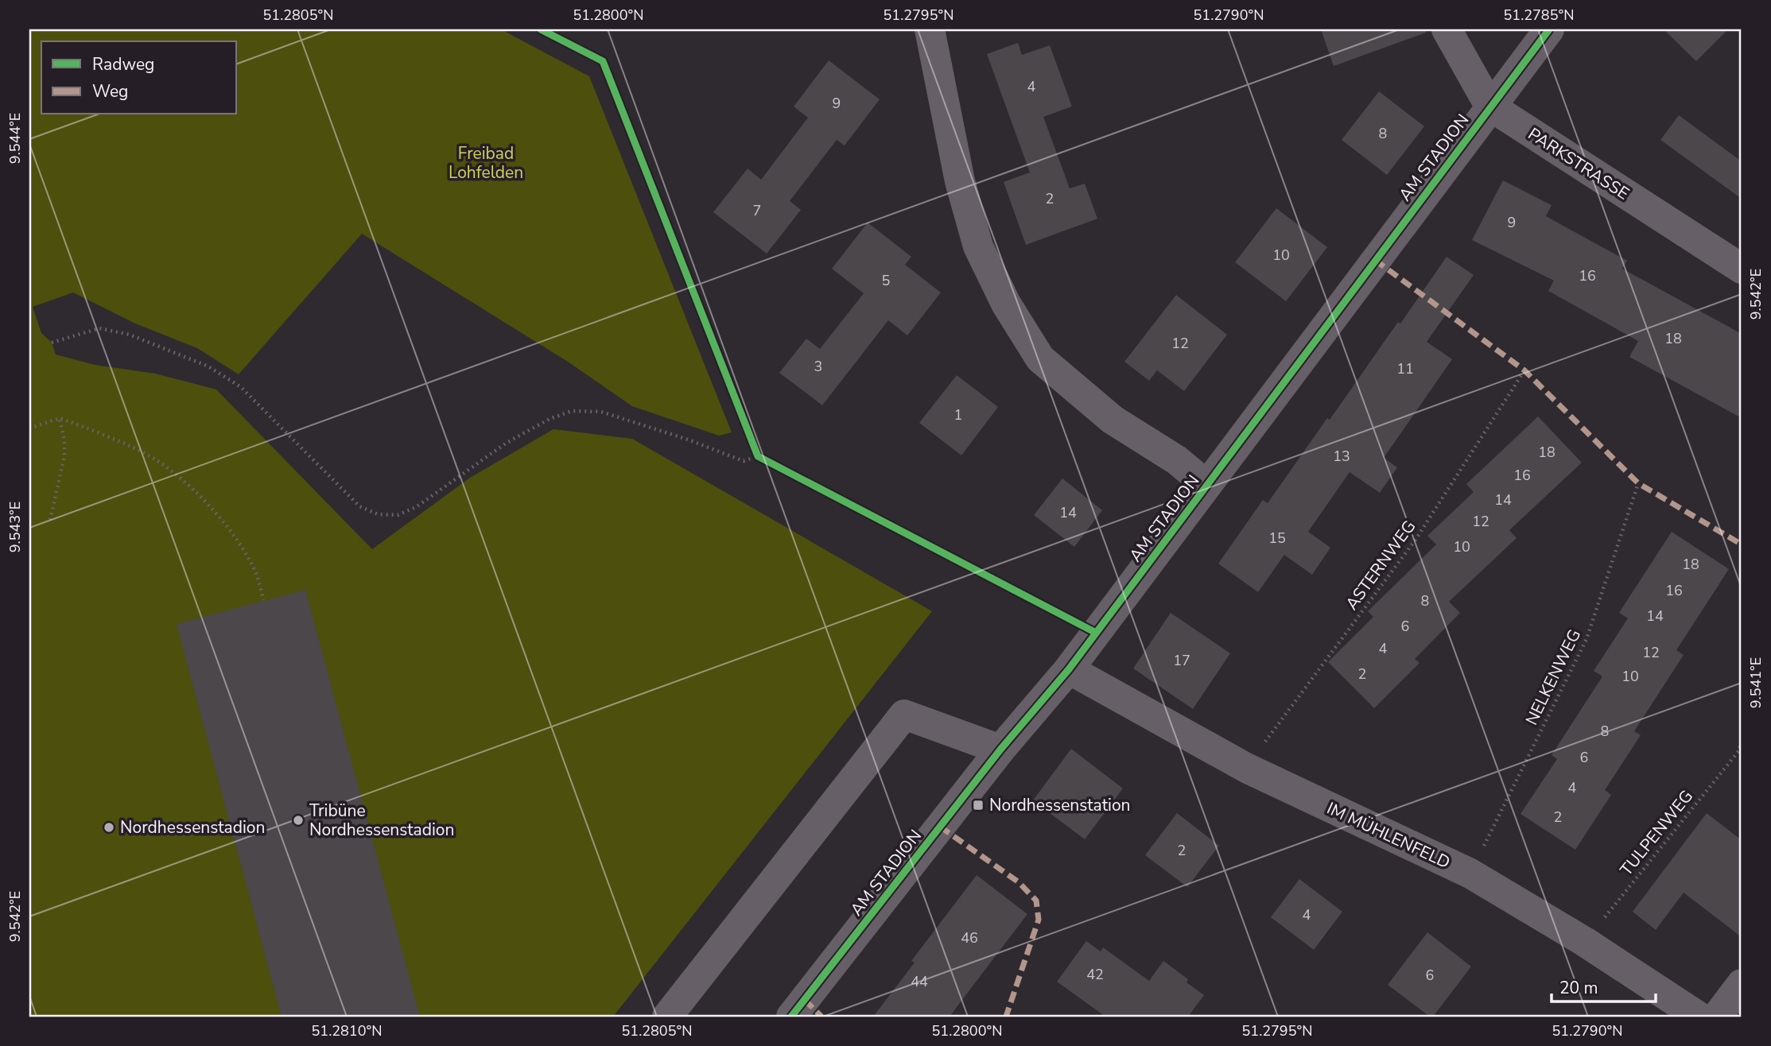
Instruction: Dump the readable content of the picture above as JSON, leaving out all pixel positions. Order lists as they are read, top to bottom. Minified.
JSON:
{"streets":{"street":["AM STADION","PARKSTRASSE","IM MÜHLENFELD"],"path":["ASTERNWEG","NELKENWEG","TULPENWEG"]},"crossings":[["AM STADION","PARKSTRASSE"],["AM STADION","IM MÜHLENFELD"],["ASTERNWEG","IM MÜHLENFELD"],["NELKENWEG","IM MÜHLENFELD"],["TULPENWEG","IM MÜHLENFELD"]],"parks":["Freibad Lohfelden"],"places":{"transit":["Nordhessenstation"],"other":["Tribüne Nordhessenstadion","Nordhessenstadion"]},"house_numbers":["4","9","8","2","7","9","10","16","5","18","12","3","11","1","18","13","16","14","14","12","15","10","18","16","8","14","6","4","12","17","2","10","8","6","4","2","2","4","46","42","6","44"],"legend":["Radweg","Weg"],"scale_bar":"20 m","coordinates":["51.2805°N","51.2800°N","51.2795°N","51.2790°N","51.2785°N","9.544°E","9.542°E","9.543°E","9.541°E","51.2810°N"]}
